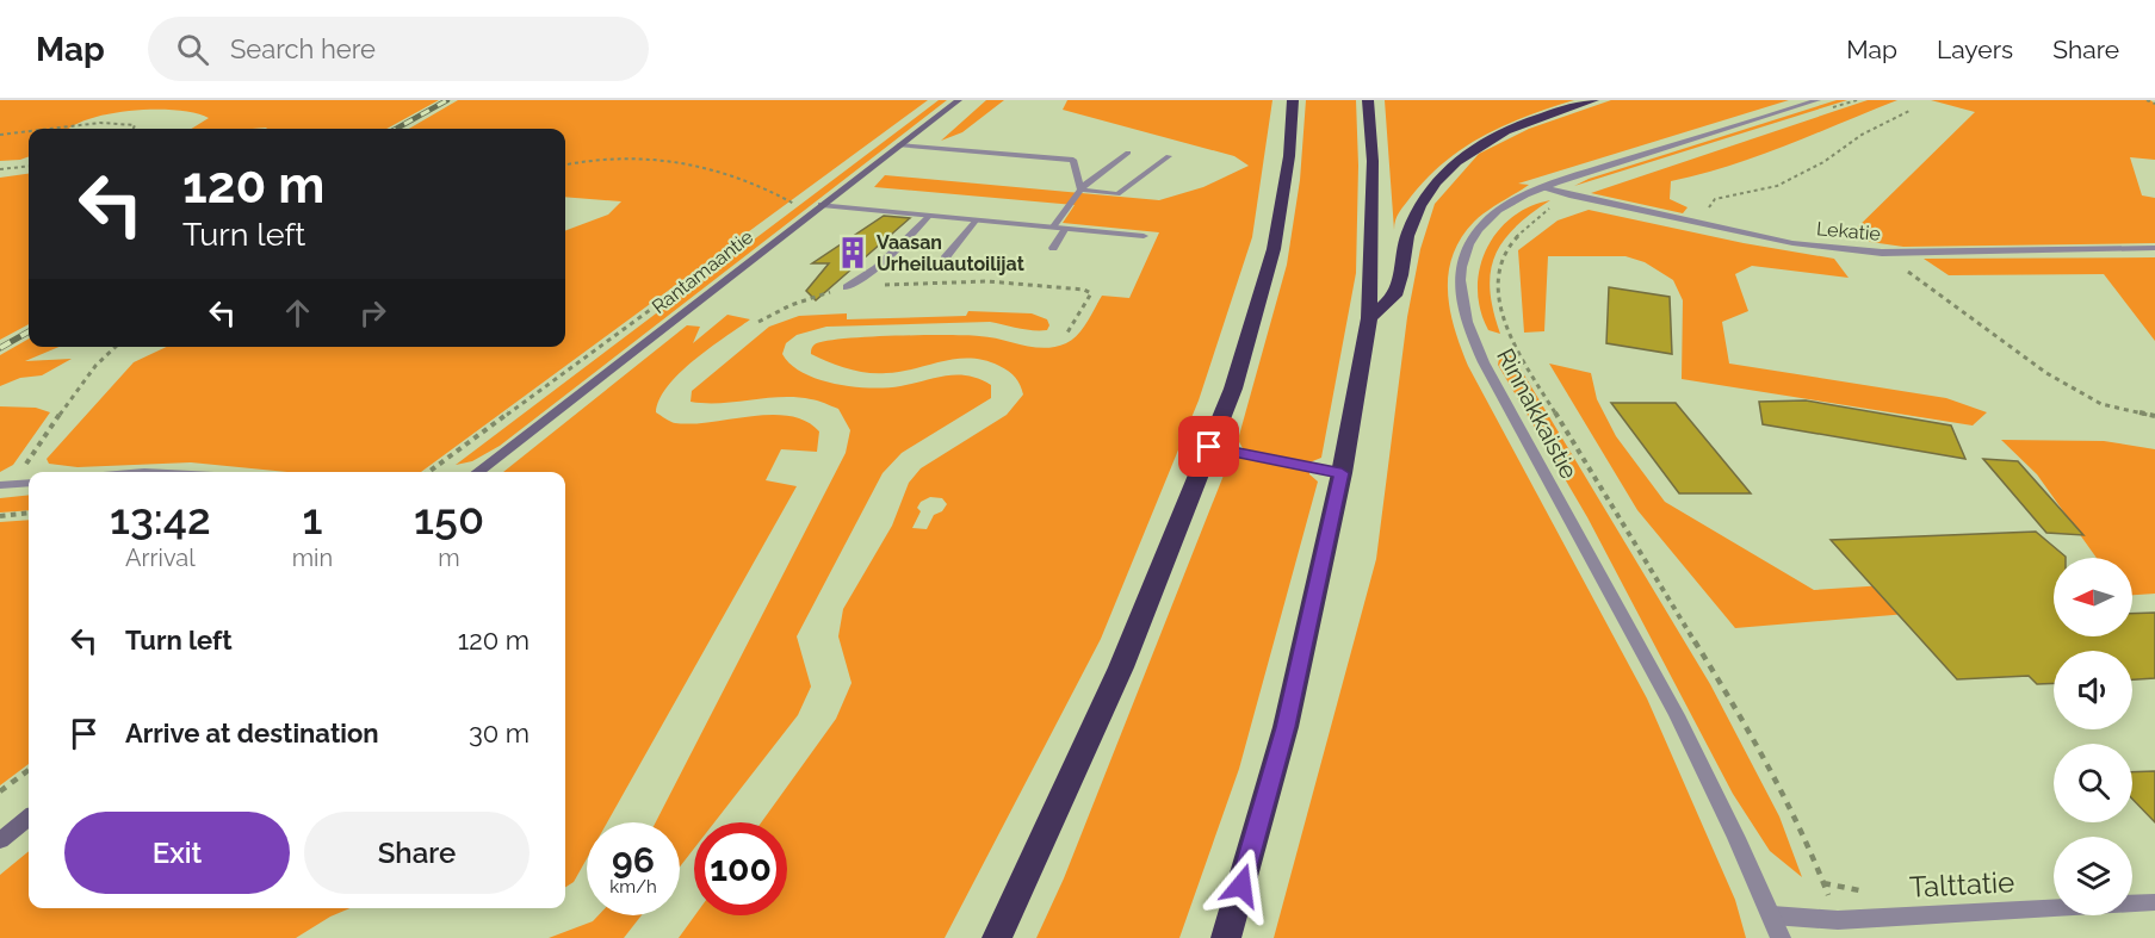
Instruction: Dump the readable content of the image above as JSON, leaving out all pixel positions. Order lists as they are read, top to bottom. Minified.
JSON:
{"streets":{"main road":["Rantamaantie"],"street":["Lekatie","Rinnakkaistie","Talttatie"]},"crossings":[["Lekatie","Rinnakkaistie"],["Rinnakkaistie","Talttatie"]],"places":{"building":["Vaasan Urheiluautoilijat"]},"north":"left","page":{"header":"Map","search":"Search here","nav":["Map","Layers","Share"],"turn":["120 m","Turn left"],"eta":["13:42","Arrival","1","min","150","m"],"list":[{"name":"Turn left","value":"120 m"},{"name":"Arrive at destination","value":"30 m"}],"buttons":["Exit","Share"],"speed":"96 km/h","limit":"100"}}
